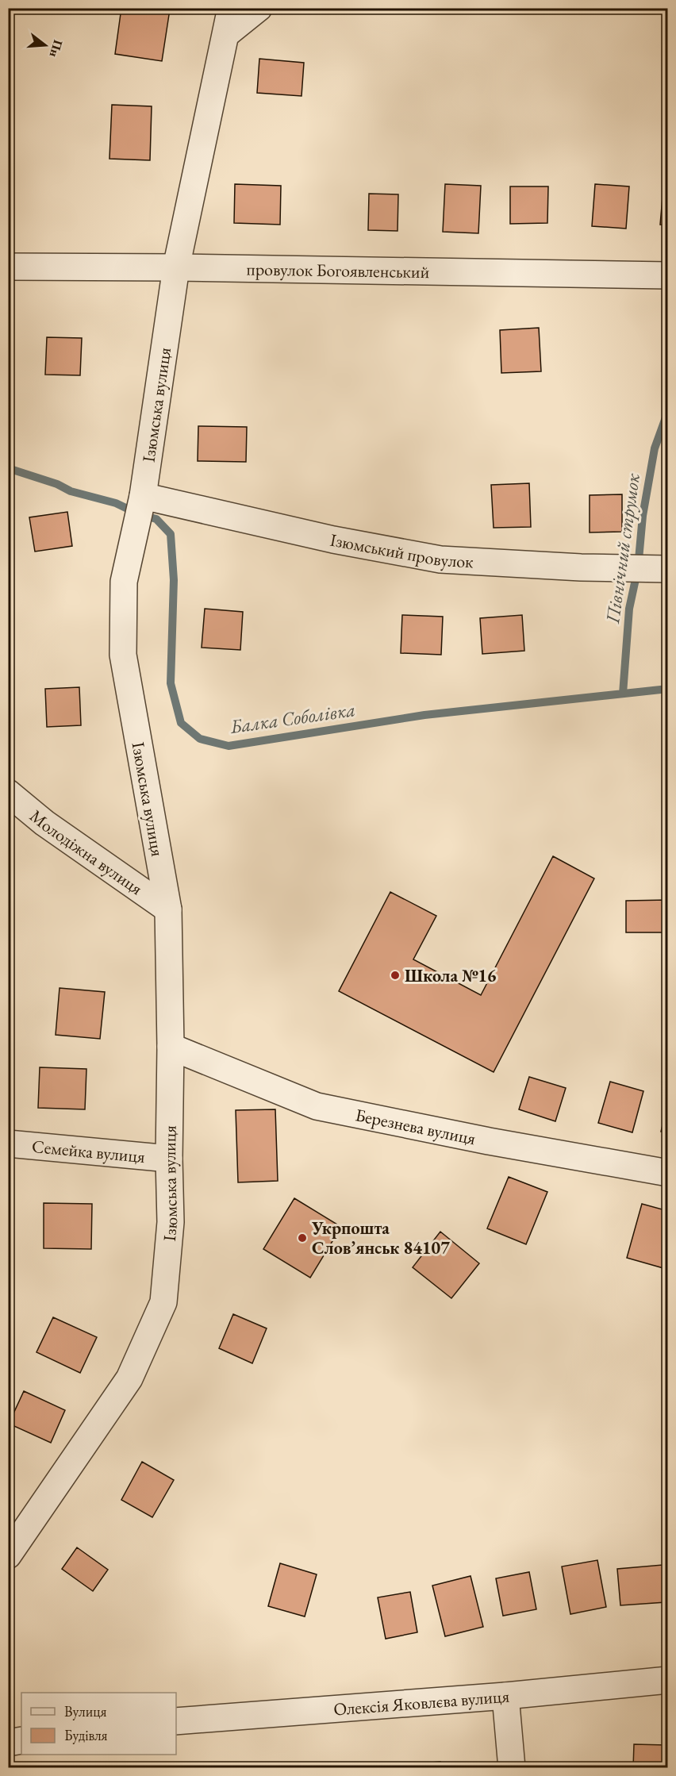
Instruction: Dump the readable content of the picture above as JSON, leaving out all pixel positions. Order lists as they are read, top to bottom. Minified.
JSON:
{"streets":{"street":["провулок Богоявленський","Ізюмська вулиця","Ізюмський провулок","Молодіжна вулиця","Березнева вулиця","Семейка вулиця","Олексія Яковлєва вулиця"]},"crossings":[["провулок Богоявленський","Ізюмська вулиця"],["Ізюмська вулиця","Ізюмський провулок"],["Ізюмська вулиця","Молодіжна вулиця"],["Ізюмська вулиця","Березнева вулиця"],["Ізюмська вулиця","Семейка вулиця"]],"water":["Північний струмок","Балка Соболівка"],"places":["Школа №16","Укрпошта Слов’янськ 84107"],"legend":["Вулиця","Будівля"],"north":"right"}
